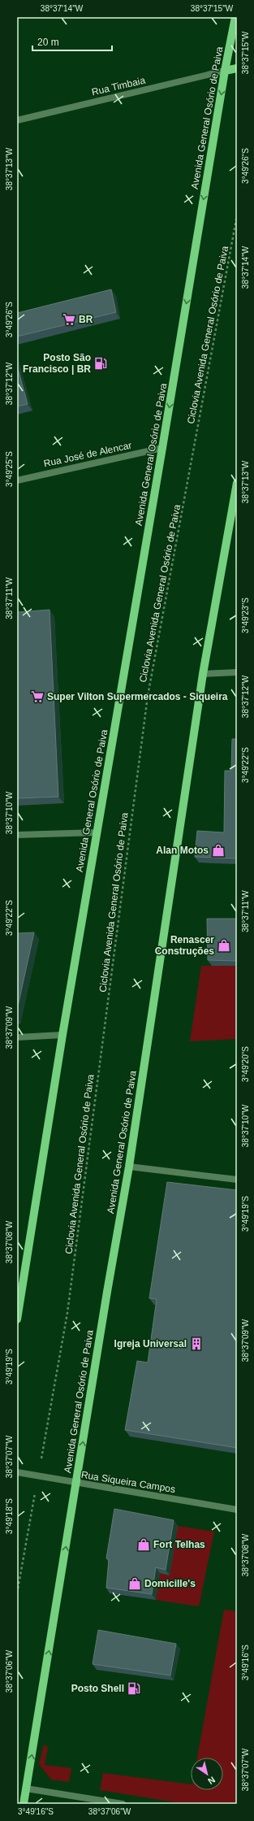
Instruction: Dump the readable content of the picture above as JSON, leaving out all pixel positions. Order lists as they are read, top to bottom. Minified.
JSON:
{"streets":{"main road":["Avenida General Osório de Paiva"],"street":["Rua Timbaia","Rua José de Alencar","Rua Siqueira Campos"],"path":["Ciclovia Avenida General Osório de Paiva"]},"crossings":[["Rua Timbaia","Avenida General Osório de Paiva"],["Avenida General Osório de Paiva","Rua José de Alencar"],["Avenida General Osório de Paiva","Rua Siqueira Campos"],["Ciclovia Avenida General Osório de Paiva","Rua Siqueira Campos"]],"places":{"supermarket":["BR","Super Vilton Supermercados - Siqueira"],"fuel station":["Posto São Francisco | BR","Posto Shell"],"shop":["Alan Motos","Renascer Construções","Fort Telhas","Domicille's"],"building":["Igreja Universal"]},"scale_bar":"20 m","north":"bottom right","coordinates":["38°37'14\"W","38°37'15\"W","3°49'26\"S","38°37'13\"W","38°37'12\"W","3°49'25\"S","38°37'11\"W","3°49'23\"S","3°49'22\"S","38°37'10\"W","38°37'09\"W","3°49'20\"S","3°49'19\"S","38°37'08\"W","38°37'07\"W","3°49'18\"S","3°49'16\"S","38°37'06\"W"]}
